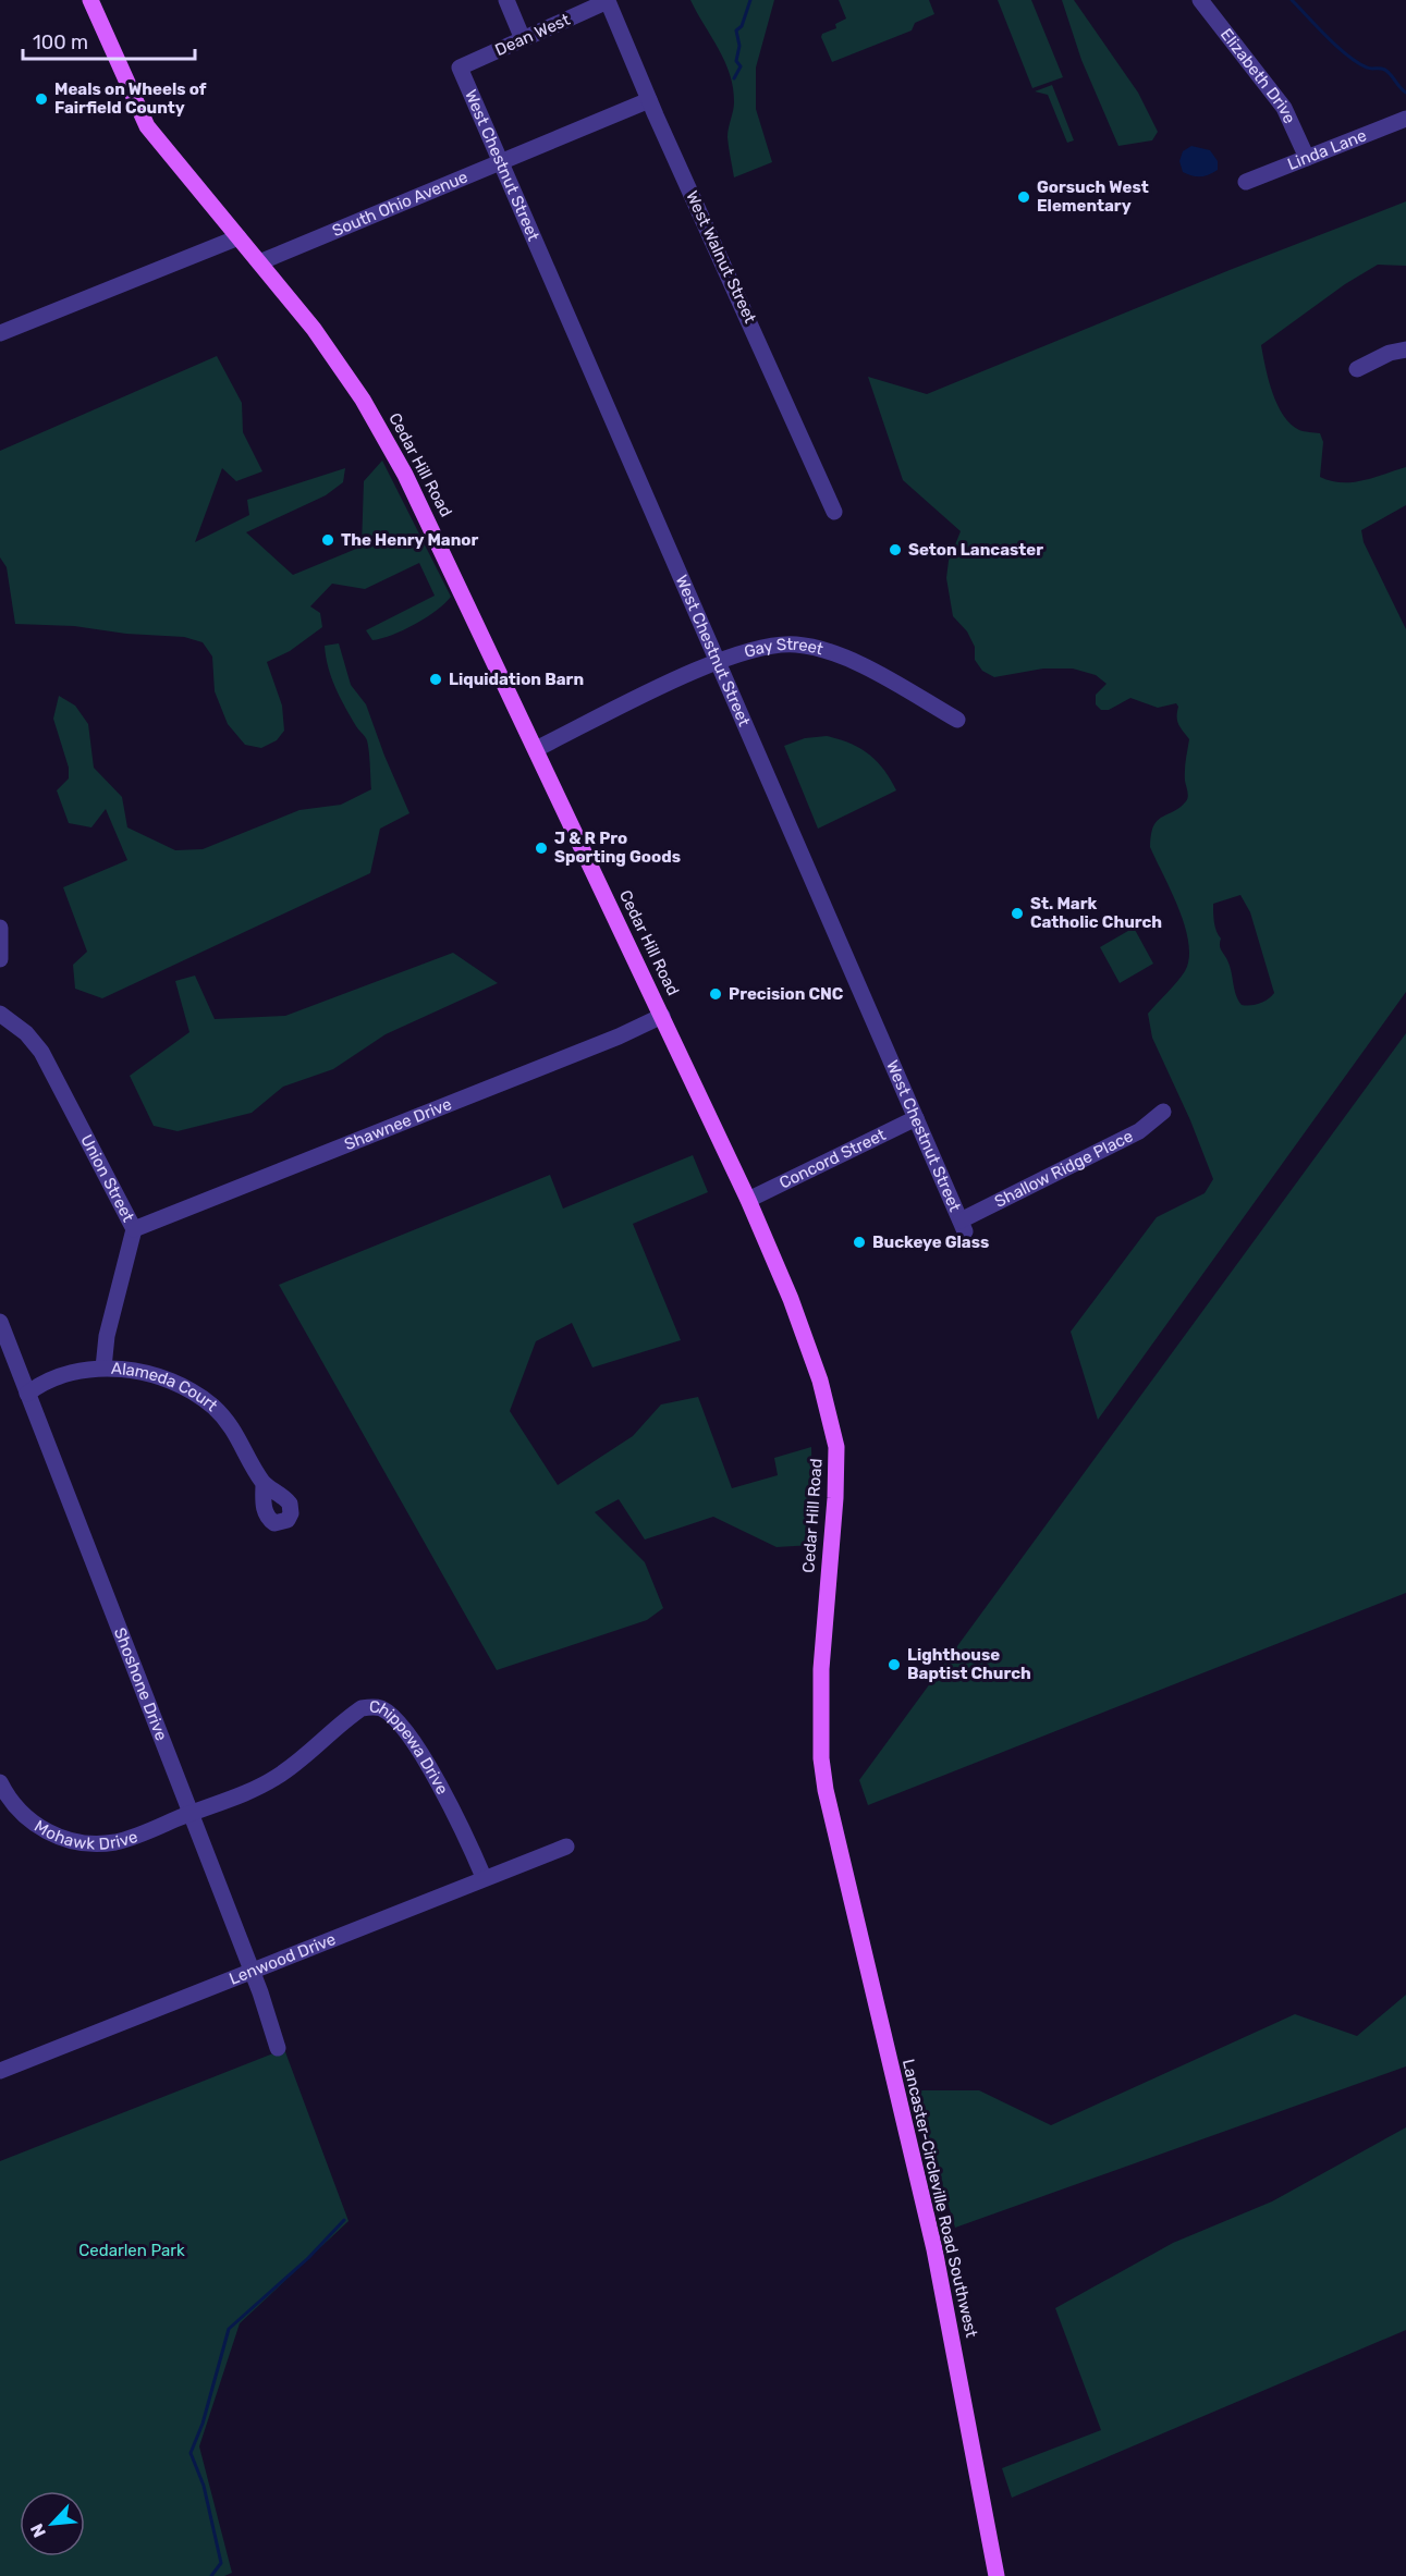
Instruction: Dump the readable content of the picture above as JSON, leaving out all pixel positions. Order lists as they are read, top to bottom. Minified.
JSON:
{"streets":{"main road":["Cedar Hill Road","Lancaster-Circleville Road Southwest"],"street":["Dean West","Elizabeth Drive","Linda Lane","West Chestnut Street","South Ohio Avenue","West Walnut Street","Gay Street","Shawnee Drive","Concord Street","Shallow Ridge Place","Union Street","Alameda Court","Shoshone Drive","Chippewa Drive","Mohawk Drive","Lenwood Drive"]},"crossings":[["Dean West","West Chestnut Street"],["Dean West","West Walnut Street"],["Elizabeth Drive","Linda Lane"],["West Chestnut Street","South Ohio Avenue"],["West Chestnut Street","Gay Street"],["West Chestnut Street","Concord Street"],["West Chestnut Street","Shallow Ridge Place"],["South Ohio Avenue","West Walnut Street"],["South Ohio Avenue","Cedar Hill Road"],["Cedar Hill Road","Gay Street"],["Cedar Hill Road","Shawnee Drive"],["Cedar Hill Road","Concord Street"],["Cedar Hill Road","Lancaster-Circleville Road Southwest"],["Shawnee Drive","Union Street"],["Union Street","Alameda Court"],["Alameda Court","Shoshone Drive"],["Shoshone Drive","Chippewa Drive"],["Shoshone Drive","Mohawk Drive"],["Shoshone Drive","Lenwood Drive"],["Chippewa Drive","Mohawk Drive"],["Chippewa Drive","Lenwood Drive"]],"parks":["Cedarlen Park"],"places":["Meals on Wheels of Fairfield County","Gorsuch West Elementary","The Henry Manor","Seton Lancaster","Liquidation Barn","J & R Pro Sporting Goods","St. Mark Catholic Church","Precision CNC","Buckeye Glass","Lighthouse Baptist Church"],"scale_bar":"100 m","north":"bottom left"}
